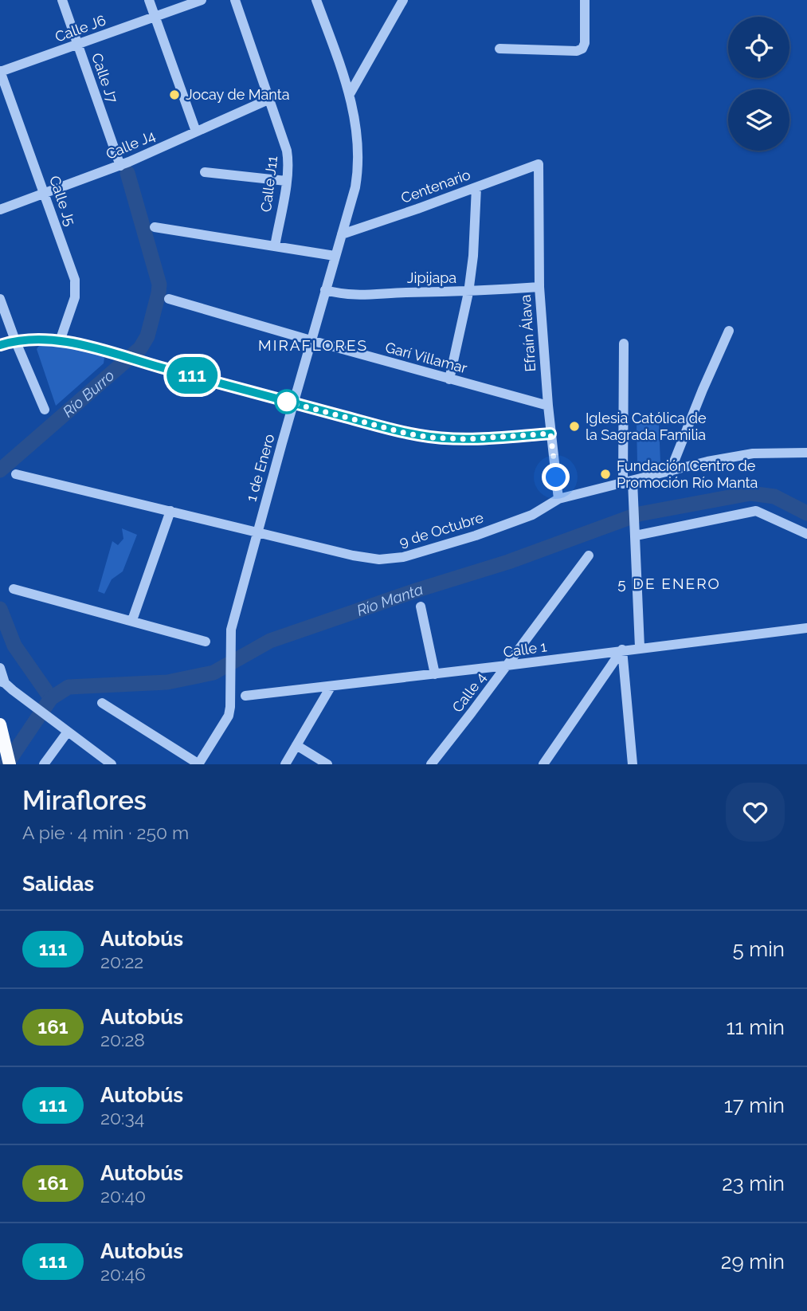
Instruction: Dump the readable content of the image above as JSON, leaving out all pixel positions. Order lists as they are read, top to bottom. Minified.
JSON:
{"streets":{"street":["Calle J6","Calle J7","Calle J4","Calle J11","Centenario","Calle J5","Jipijapa","Efraín Álava","Garí Villamar","1 de Enero","9 de Octubre","Calle 1","Calle 4"]},"crossings":[["Calle J6","Calle J7"],["Calle J6","Calle J5"],["Calle J7","Calle J4"],["Calle J4","Calle J11"],["Calle J4","Calle J5"],["Centenario","Efraín Álava"],["Centenario","1 de Enero"],["Jipijapa","Efraín Álava"],["Jipijapa","1 de Enero"],["Efraín Álava","Garí Villamar"],["Efraín Álava","9 de Octubre"],["Garí Villamar","1 de Enero"],["1 de Enero","9 de Octubre"],["Calle 1","Calle 4"]],"districts":["MIRAFLORES","5 DE ENERO"],"water":["Río Burro","Río Manta"],"places":["Jocay de Manta","Iglesia Católica de la Sagrada Familia","Fundación Centro de Promoción Río Manta"],"lines":["bus line 111"],"page":{"on_map":"111","heading":[["Miraflores","A pie · 4 min · 250 m"],"Salidas"],"list":[{"mark":"111","name":"Autobús","note":"20:22","value":"5 min"},{"mark":"161","name":"Autobús","note":"20:28","value":"11 min"},{"mark":"111","name":"Autobús","note":"20:34","value":"17 min"},{"mark":"161","name":"Autobús","note":"20:40","value":"23 min"},{"mark":"111","name":"Autobús","note":"20:46","value":"29 min"}]}}
